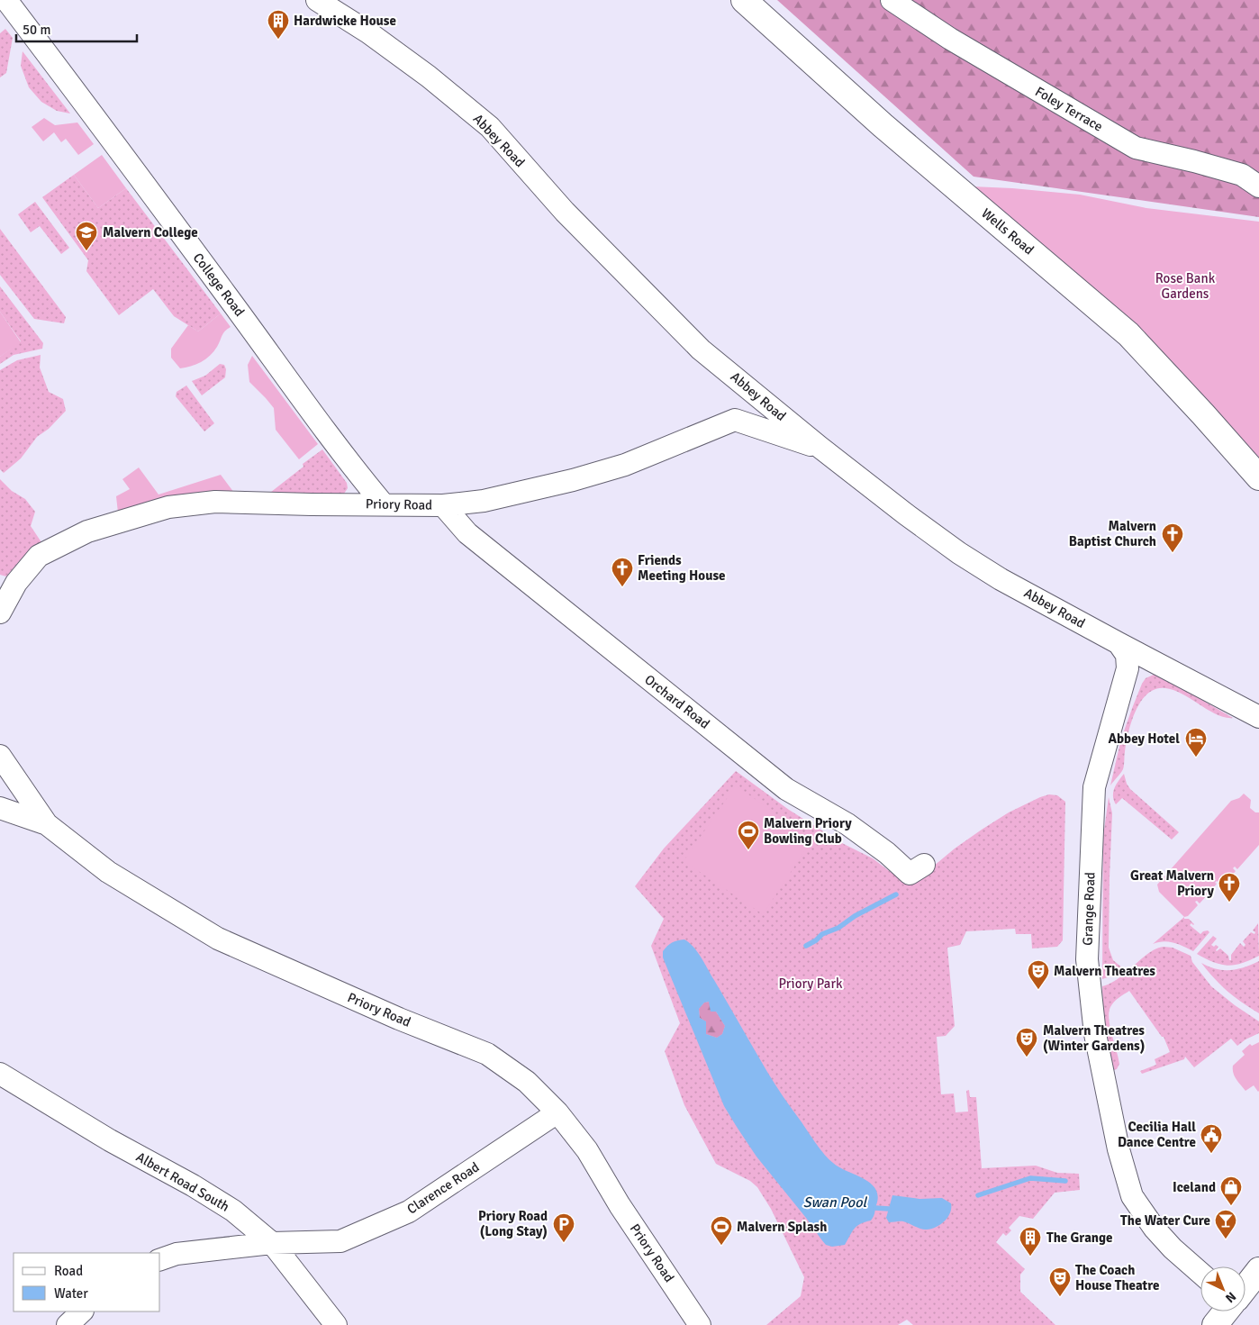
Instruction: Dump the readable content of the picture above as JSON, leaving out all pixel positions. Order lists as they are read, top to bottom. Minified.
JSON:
{"streets":{"main road":["Wells Road"],"street":["Foley Terrace","Abbey Road","College Road","Priory Road","Orchard Road","Grange Road","Albert Road South","Clarence Road"]},"crossings":[["Abbey Road","Priory Road"],["Abbey Road","Grange Road"],["College Road","Priory Road"],["Priory Road","Orchard Road"],["Priory Road","Clarence Road"],["Albert Road South","Clarence Road"]],"water":["Swan Pool"],"parks":["Rose Bank Gardens","Priory Park"],"places":{"building":["Hardwicke House","The Grange"],"school or university":["Malvern College"],"church":["Malvern Baptist Church","Friends Meeting House","Great Malvern Priory"],"hotel":["Abbey Hotel"],"sports":["Malvern Priory Bowling Club","Malvern Splash"],"theatre":["Malvern Theatres","Malvern Theatres (Winter Gardens)","The Coach House Theatre"],"public building":["Cecilia Hall Dance Centre"],"shop":["Iceland"],"bar":["The Water Cure"],"parking":["Priory Road (Long Stay)"]},"legend":["Road","Water"],"scale_bar":"50 m","north":"bottom right"}
